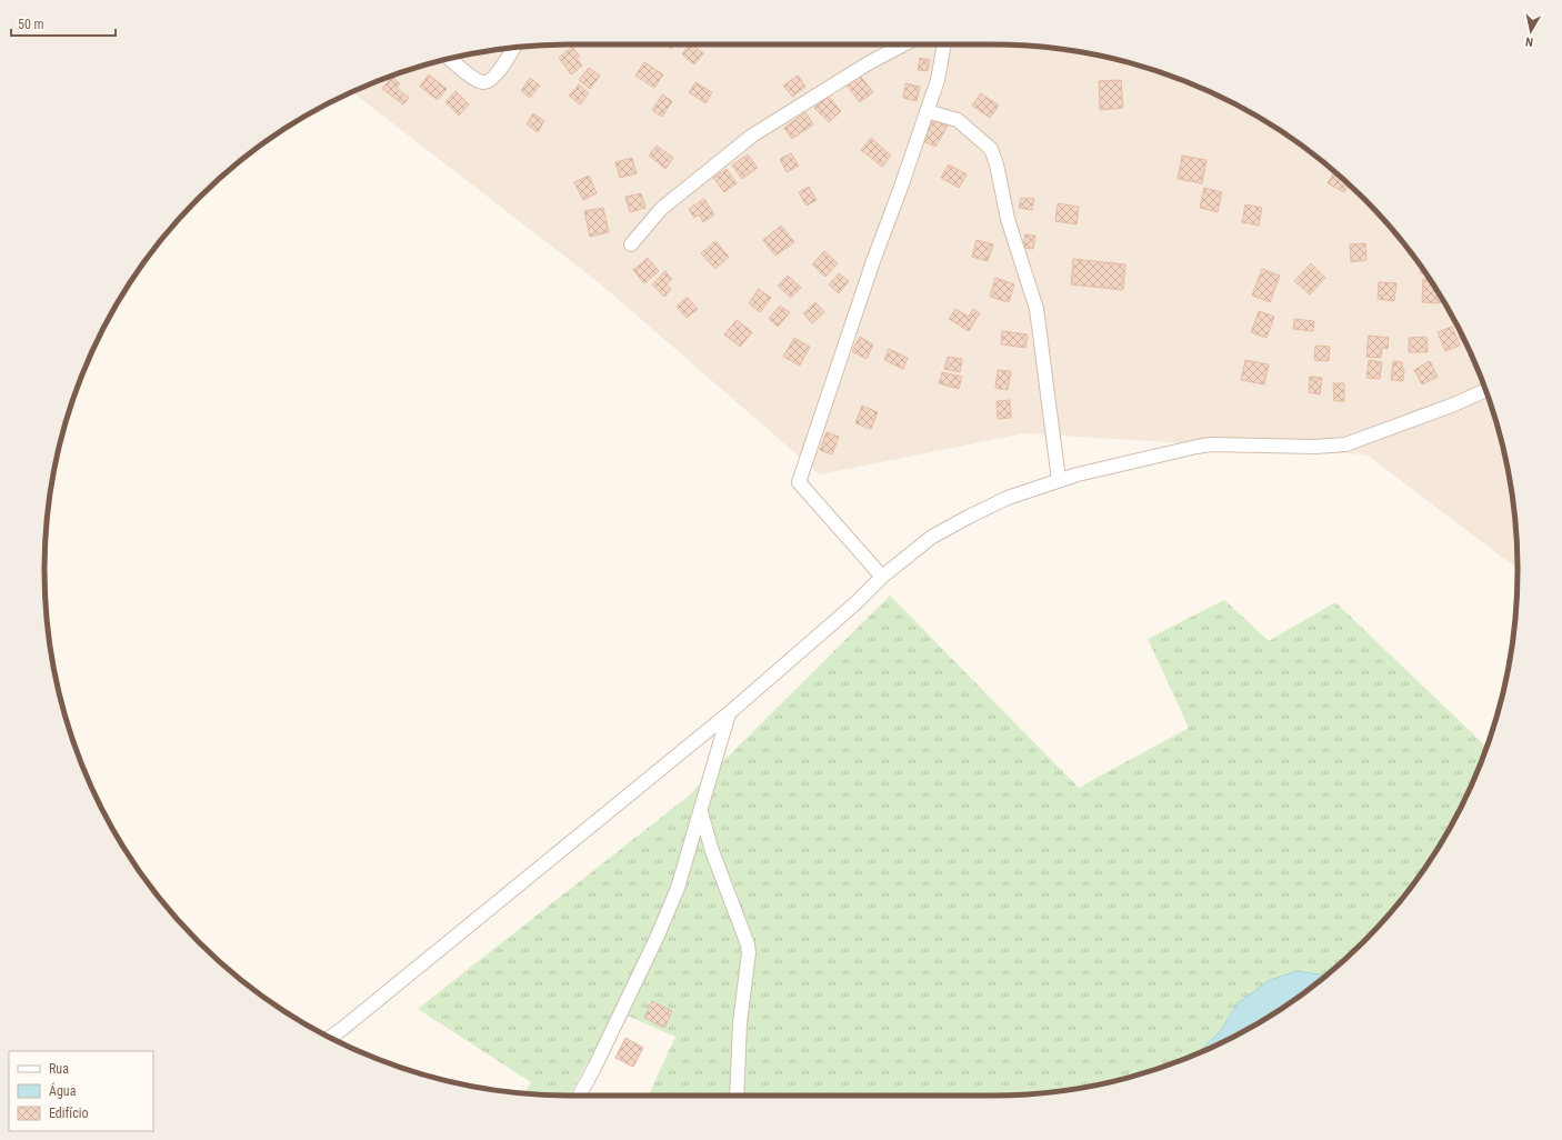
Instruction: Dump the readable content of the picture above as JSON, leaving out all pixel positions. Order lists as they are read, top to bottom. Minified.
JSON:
{"legend":["Rua","Água","Edifício"],"scale_bar":"50 m","north":"bottom"}
